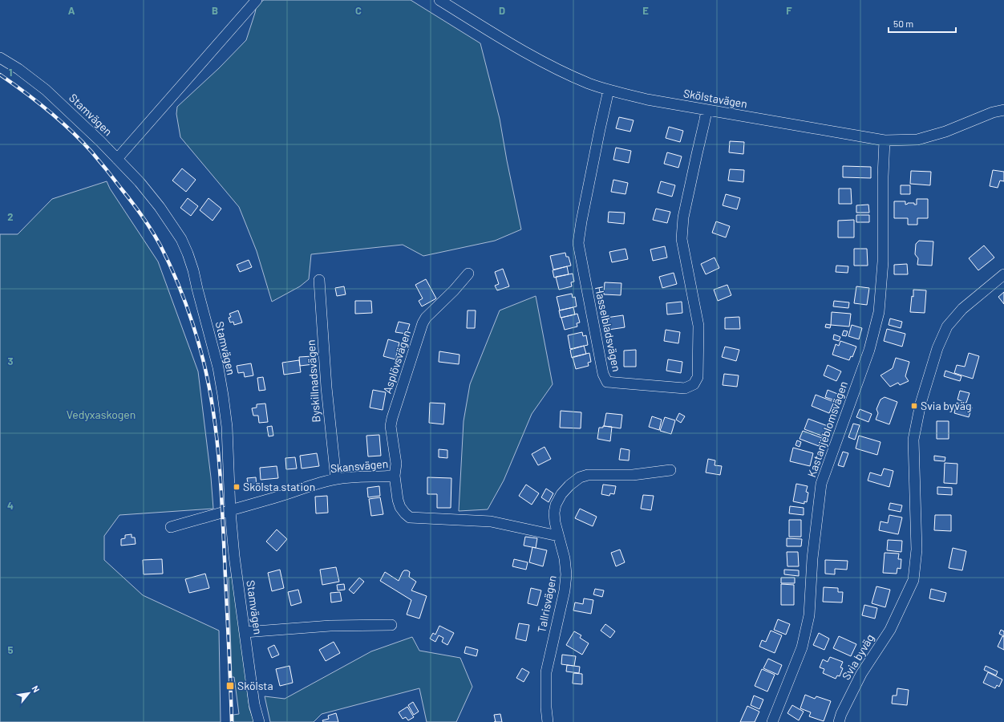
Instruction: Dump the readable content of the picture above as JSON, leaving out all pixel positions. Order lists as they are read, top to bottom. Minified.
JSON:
{"streets":{"street":["Skölstavägen","Stamvägen","Hasselbladsvägen","Asplövsvägen","Byskillnadsvägen","Kastanjeblomsvägen","Skansvägen","Tallrisvägen","Svia byväg"]},"crossings":[["Skölstavägen","Hasselbladsvägen"],["Skölstavägen","Kastanjeblomsvägen"],["Stamvägen","Skansvägen"],["Asplövsvägen","Skansvägen"],["Byskillnadsvägen","Skansvägen"],["Skansvägen","Tallrisvägen"]],"parks":["Vedyxaskogen"],"places":{"transit":["Svia byväg","Skölsta station","Skölsta"]},"scale_bar":"50 m","north":"top right","grid":{"columns":["A","B","C","D","E","F"],"rows":["1","2","3","4","5"]}}
